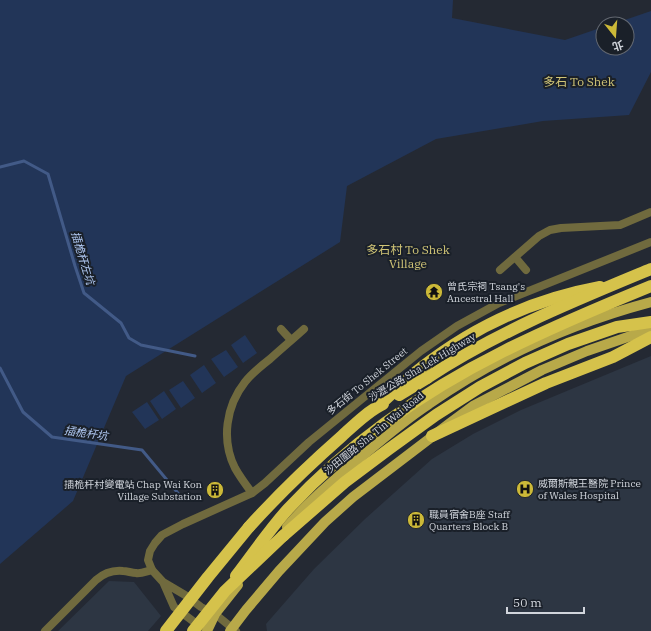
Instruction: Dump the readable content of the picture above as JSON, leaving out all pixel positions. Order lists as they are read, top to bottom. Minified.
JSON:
{"streets":{"highway":["沙瀝公路 Sha Lek Highway"],"main road":["沙田圍路 Sha Tin Wai Road"],"street":["多石街 To Shek Street"]},"districts":["多石 To Shek","多石村 To Shek Village"],"water":["插桅杆左坑","插桅杆坑"],"places":{"temple":["曾氏宗祠 Tsang's Ancestral Hall"],"hospital":["威爾斯親王醫院 Prince of Wales Hospital"],"building":["插桅杆村變電站 Chap Wai Kon Village Substation","職員宿舍B座 Staff Quarters Block B"]},"scale_bar":"50 m","north":"bottom"}
